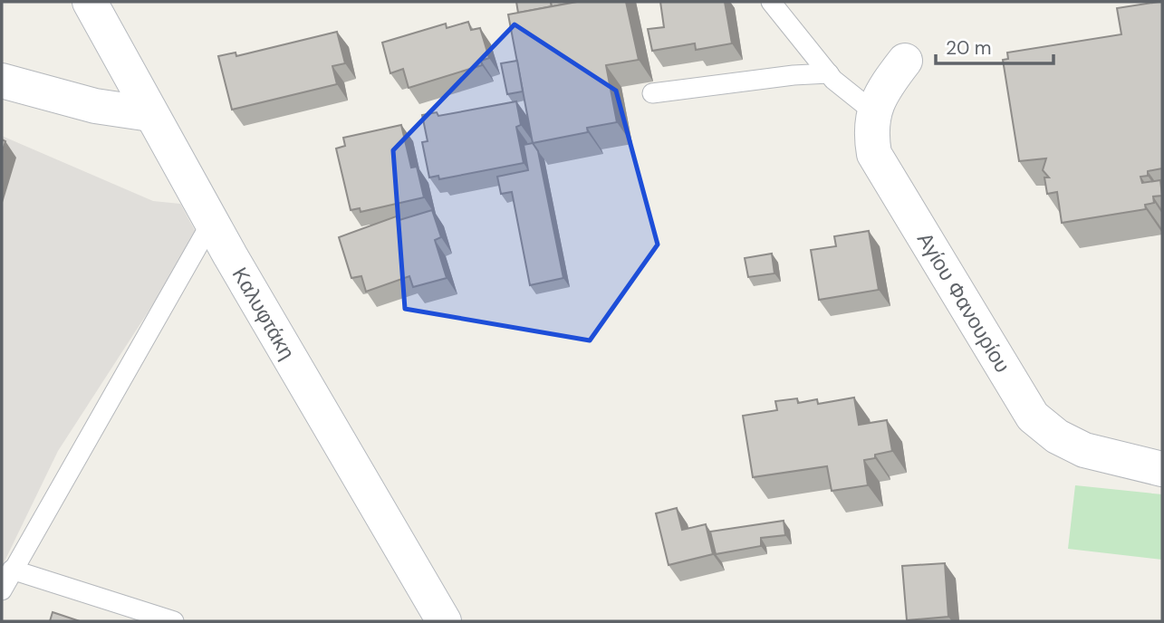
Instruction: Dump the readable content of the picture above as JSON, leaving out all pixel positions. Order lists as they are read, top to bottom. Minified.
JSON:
{"streets":{"main road":["Αγίου Φανουρίου","Καλυφτάκη"]},"scale_bar":"20 m"}
